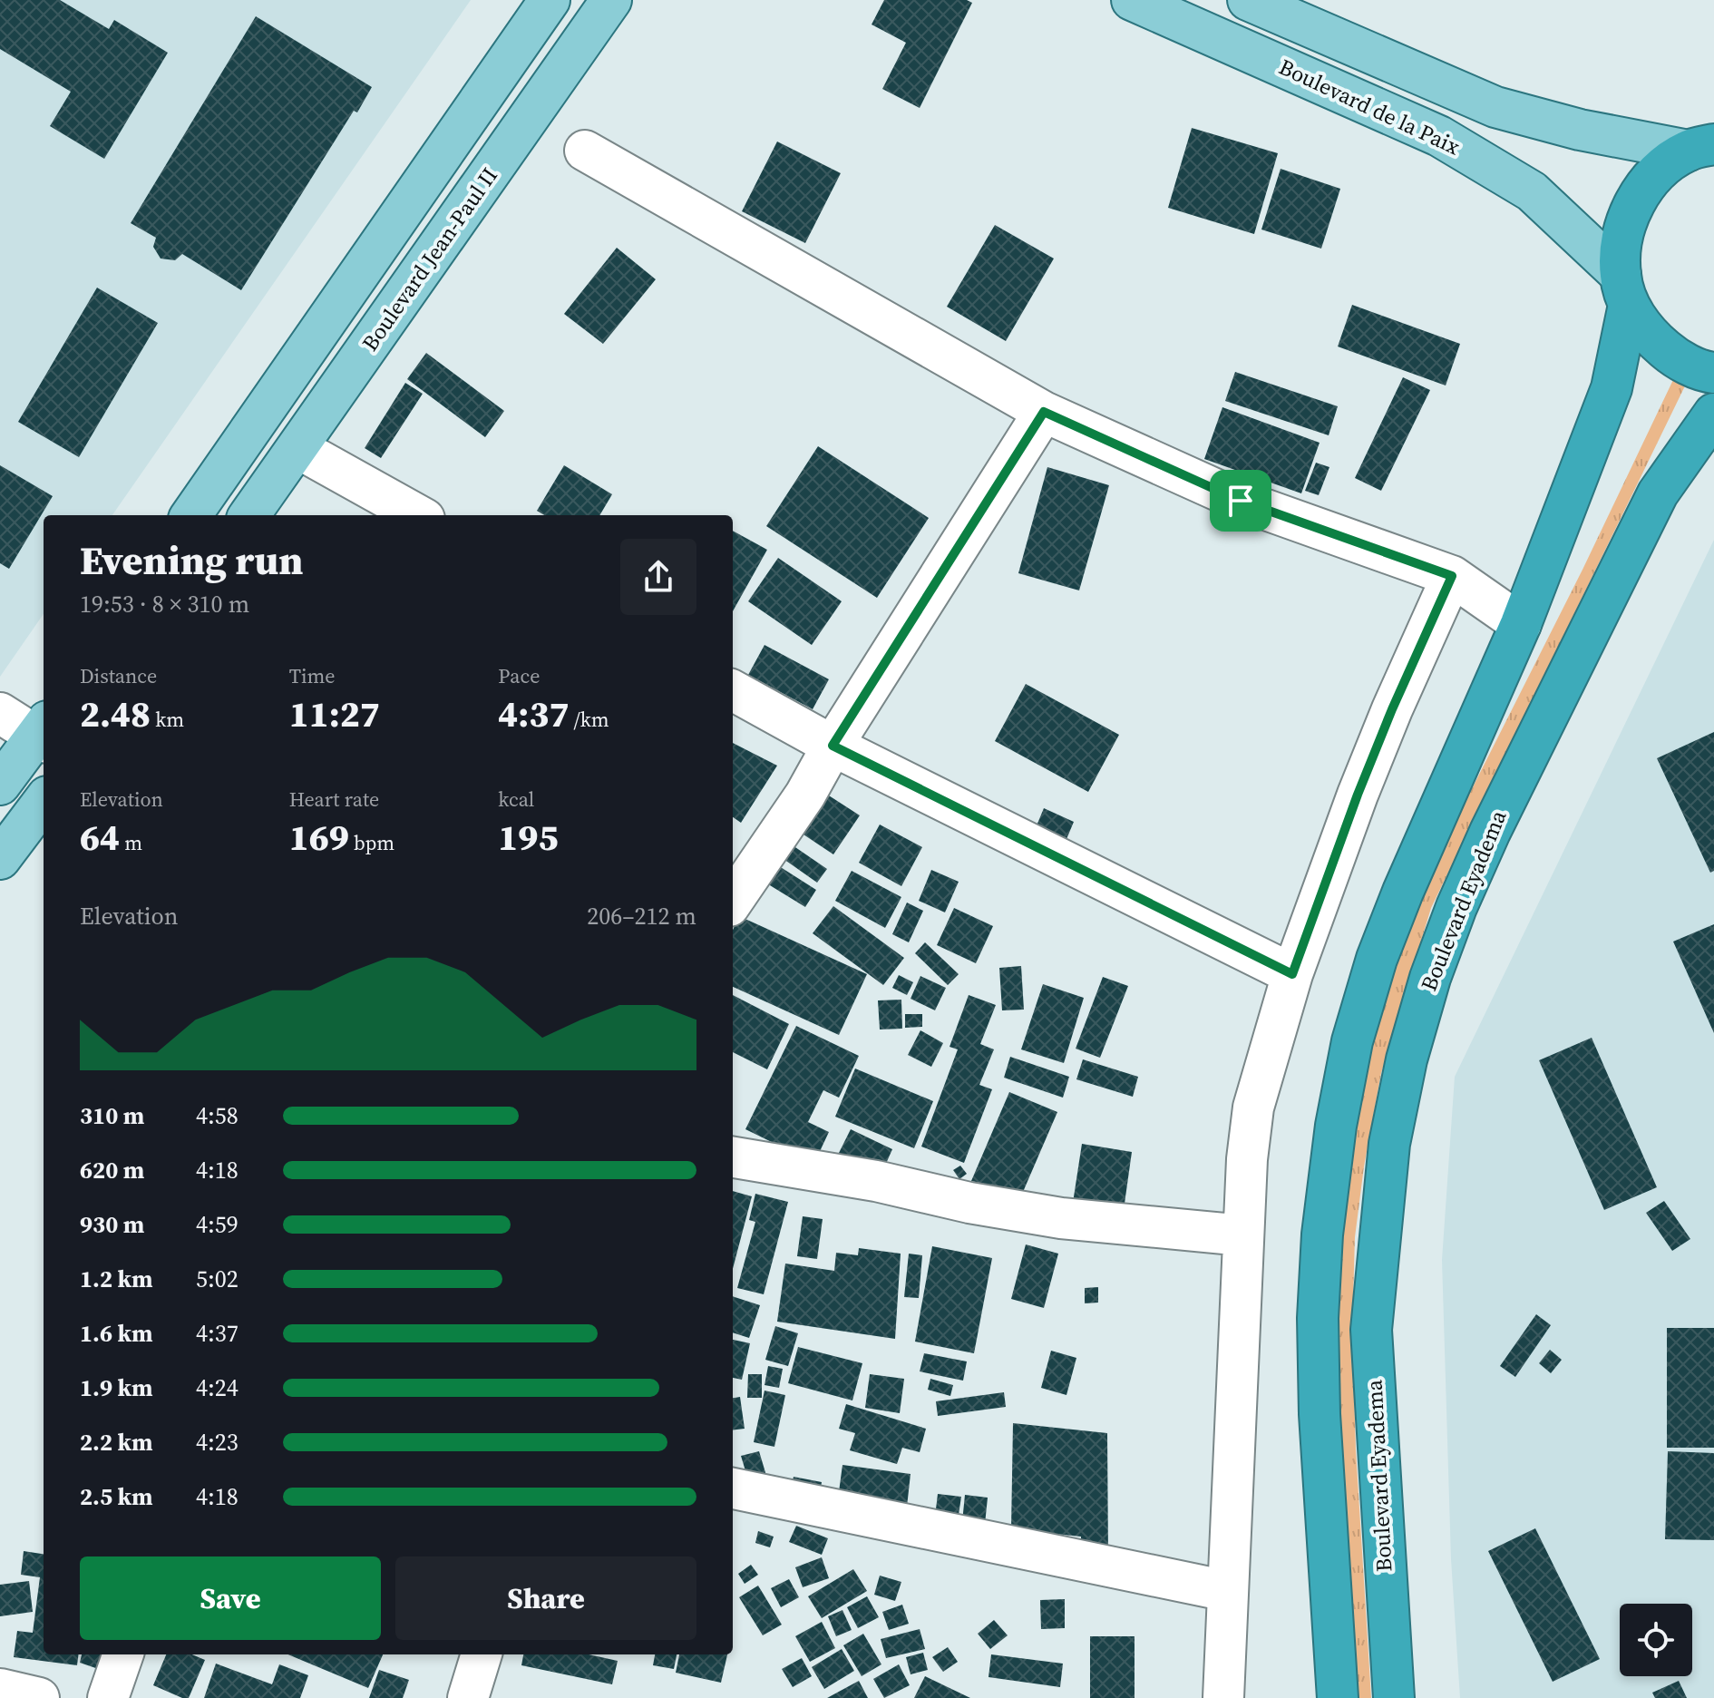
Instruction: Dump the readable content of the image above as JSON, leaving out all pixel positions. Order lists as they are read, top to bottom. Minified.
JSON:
{"streets":{"highway":["Boulevard Eyadema"],"main road":["Boulevard de la Paix","Boulevard Jean-Paul II"]},"page":{"heading":["Evening run","19:53 · 8 × 310 m"],"stats":[["Distance","2.48 km"],["Time","11:27"],["Pace","4:37 /km"],["Elevation","64 m"],["Heart rate","169 bpm"],["kcal","195"]],"chart":["Elevation","206–212 m"],"list":[{"name":"310 m","note":"4:58"},{"name":"620 m","note":"4:18"},{"name":"930 m","note":"4:59"},{"name":"1.2 km","note":"5:02"},{"name":"1.6 km","note":"4:37"},{"name":"1.9 km","note":"4:24"},{"name":"2.2 km","note":"4:23"},{"name":"2.5 km","note":"4:18"}],"buttons":["Save","Share"]}}
